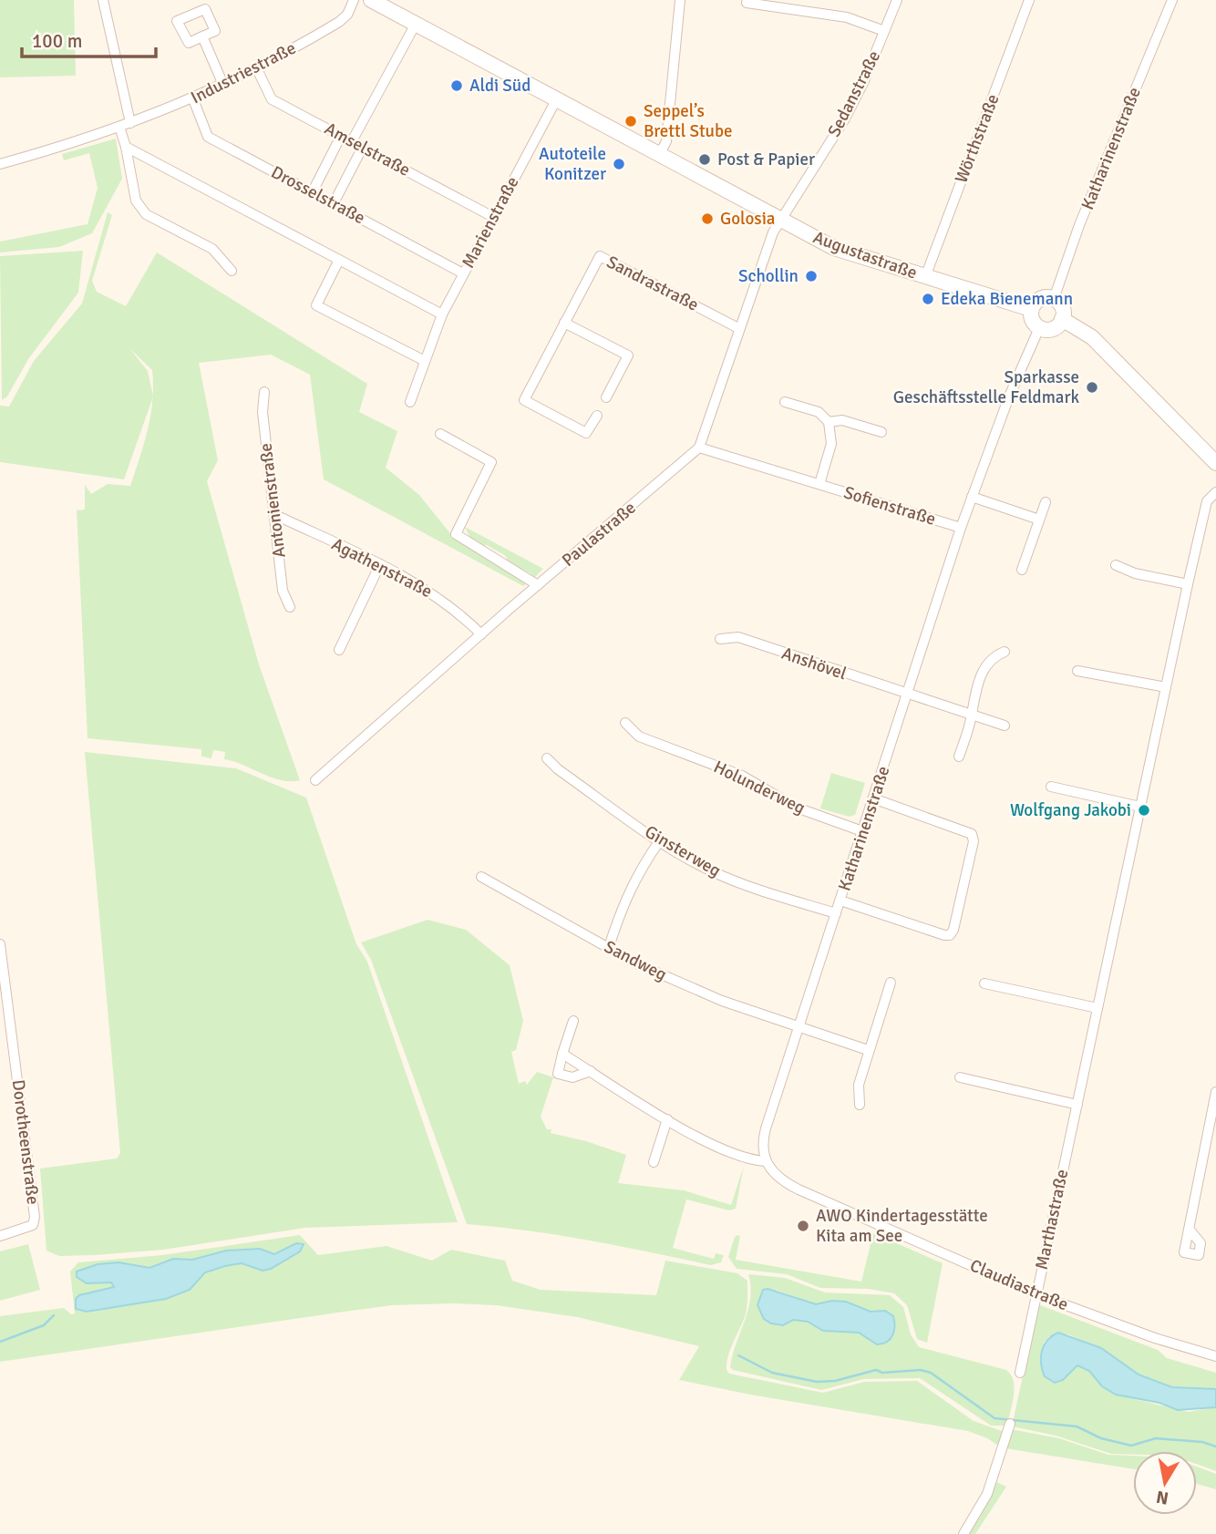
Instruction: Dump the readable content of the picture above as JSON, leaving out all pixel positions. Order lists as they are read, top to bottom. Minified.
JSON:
{"streets":{"main road":["Augustastraße"],"street":["Industriestraße","Sedanstraße","Wörthstraße","Katharinenstraße","Amselstraße","Drosselstraße","Marienstraße","Sandrastraße","Antonienstraße","Sofienstraße","Paulastraße","Agathenstraße","Anshövel","Holunderweg","Ginsterweg","Sandweg","Dorotheenstraße","Marthastraße","Claudiastraße"]},"crossings":[["Industriestraße","Amselstraße"],["Industriestraße","Drosselstraße"],["Sedanstraße","Augustastraße"],["Wörthstraße","Augustastraße"],["Katharinenstraße","Augustastraße"],["Katharinenstraße","Sofienstraße"],["Katharinenstraße","Anshövel"],["Katharinenstraße","Holunderweg"],["Katharinenstraße","Ginsterweg"],["Katharinenstraße","Sandweg"],["Katharinenstraße","Claudiastraße"],["Amselstraße","Marienstraße"],["Drosselstraße","Marienstraße"],["Marienstraße","Augustastraße"],["Antonienstraße","Agathenstraße"],["Sofienstraße","Paulastraße"],["Paulastraße","Agathenstraße"],["Marthastraße","Claudiastraße"]],"places":["Aldi Süd","Seppel’s Brettl Stube","Post & Papier","Autoteile Konitzer","Golosia","Schollin","Edeka Bienemann","Sparkasse Geschäftsstelle Feldmark","Wolfgang Jakobi","AWO Kindertagesstätte Kita am See"],"scale_bar":"100 m","north":"bottom"}
